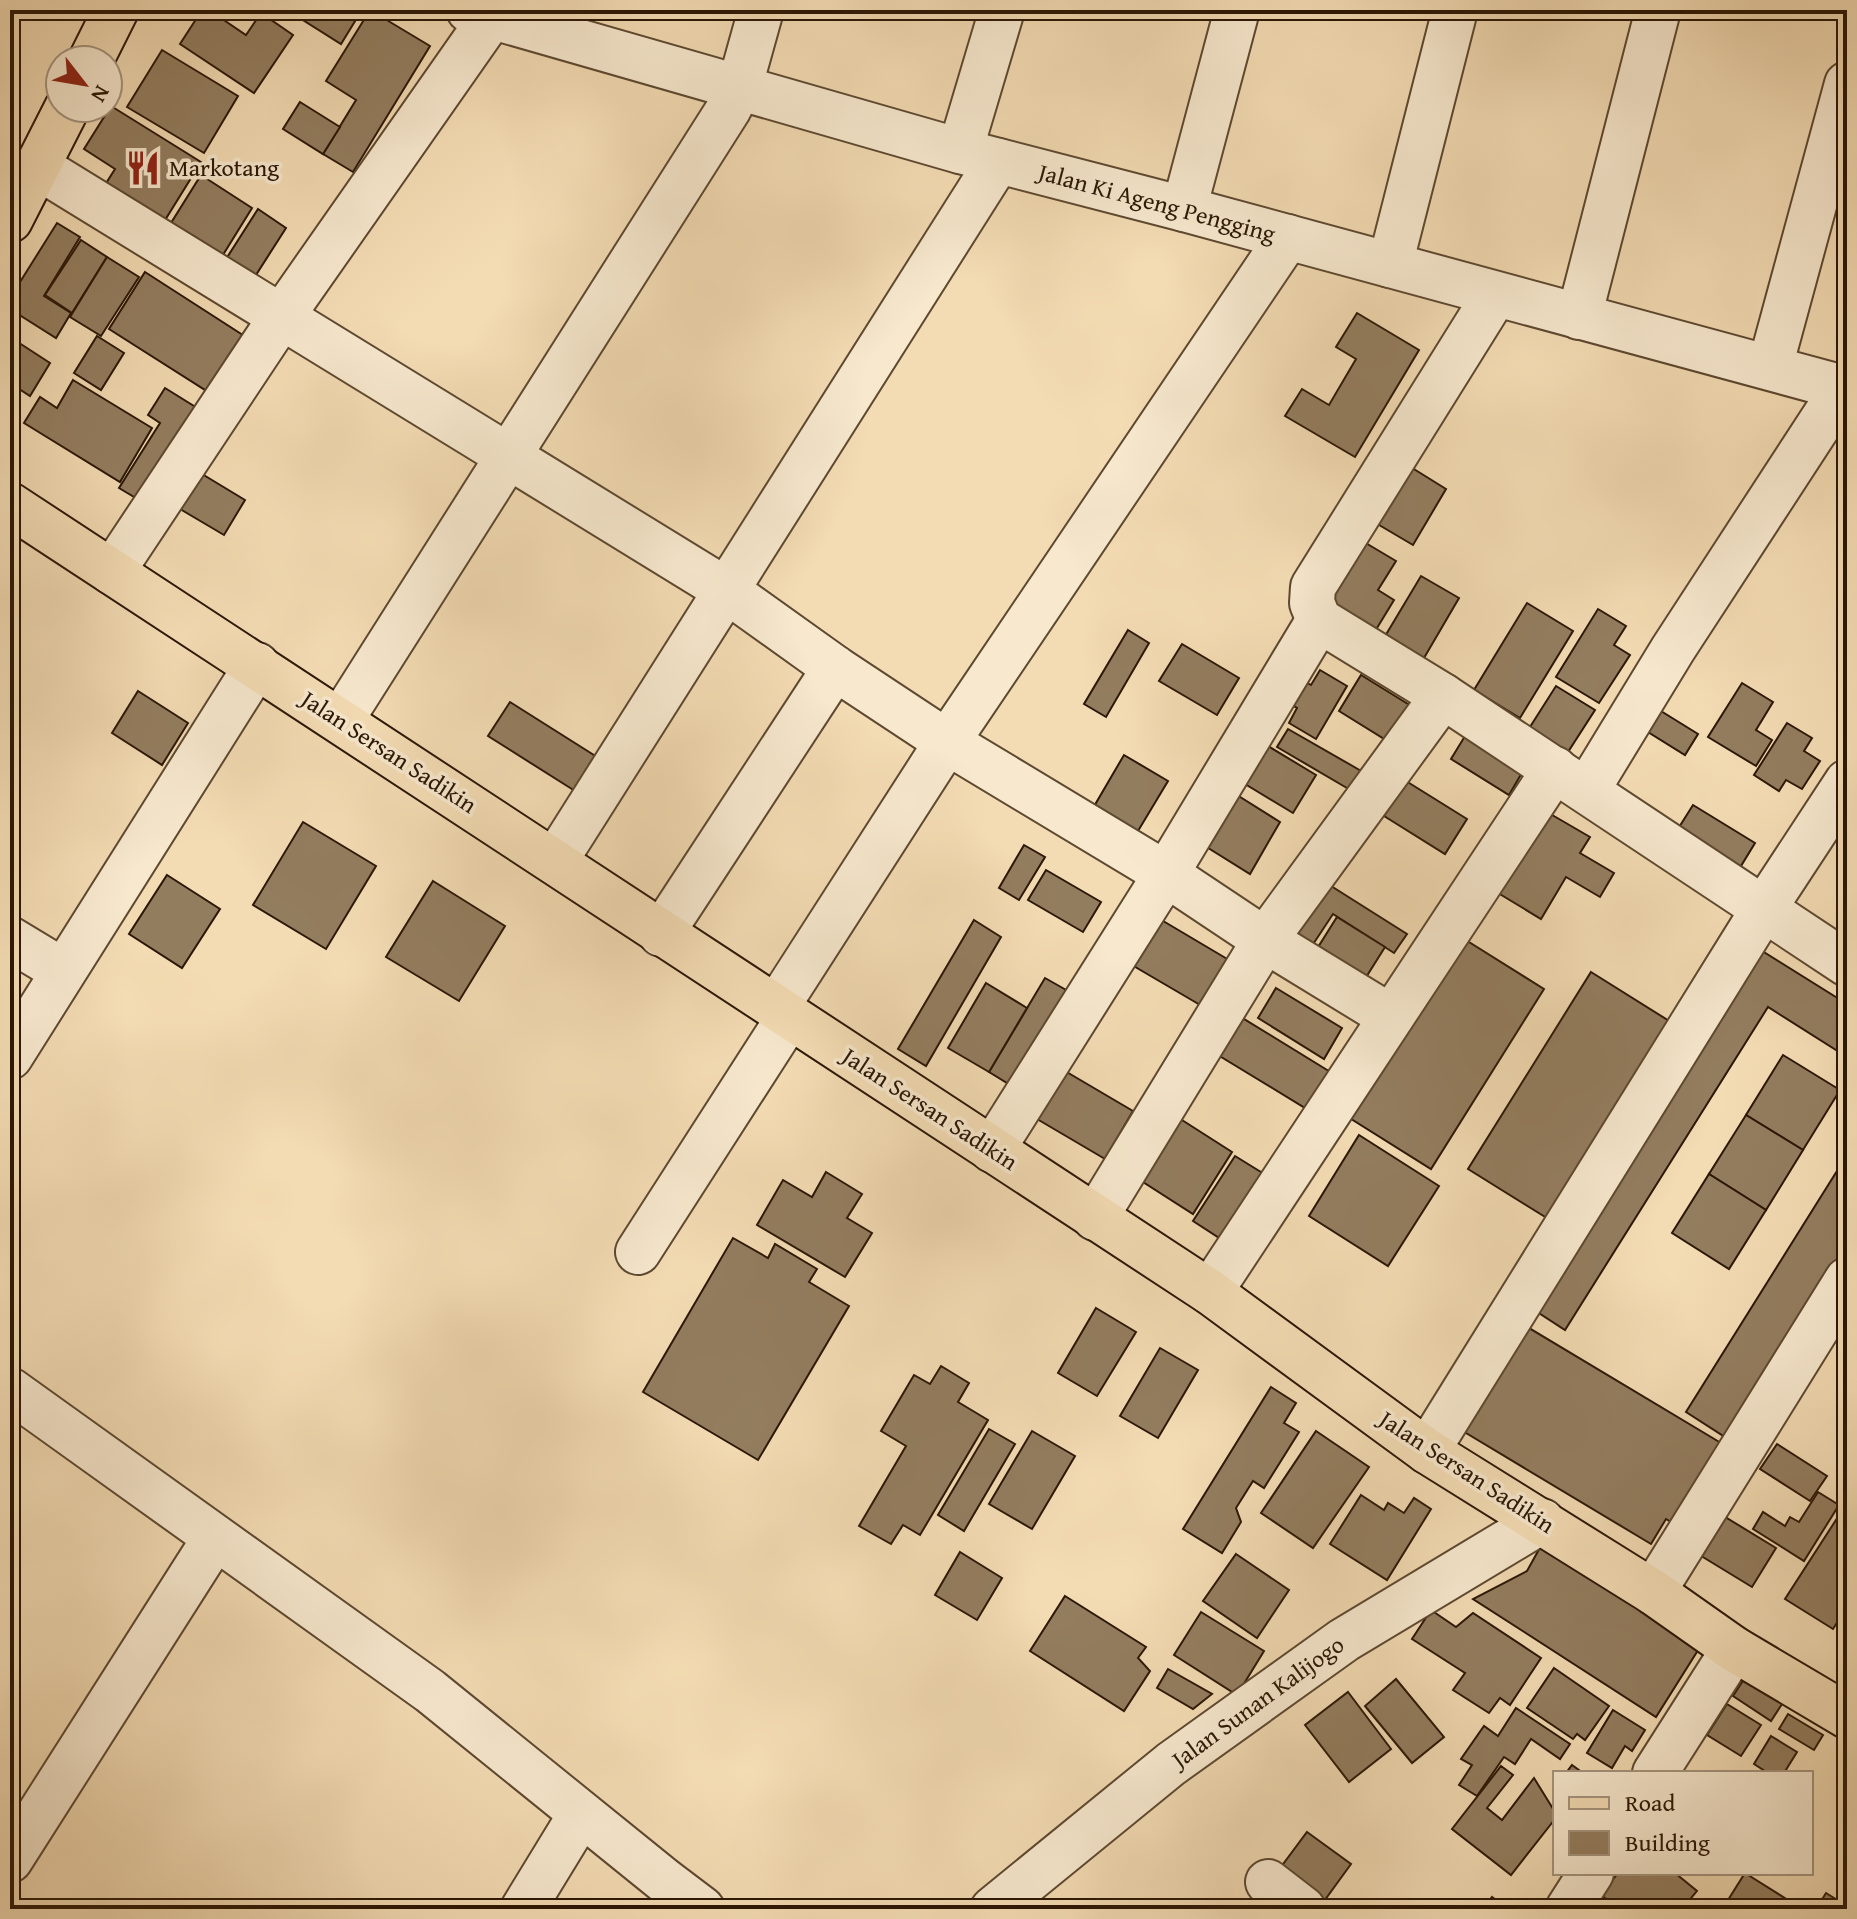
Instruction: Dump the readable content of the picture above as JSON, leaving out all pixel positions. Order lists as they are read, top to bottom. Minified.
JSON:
{"streets":{"main road":["Jalan Sersan Sadikin"],"street":["Jalan Ki Ageng Pengging","Jalan Sunan Kalijogo"]},"crossings":[["Jalan Sersan Sadikin","Jalan Sunan Kalijogo"]],"places":{"restaurant":["Markotang"]},"legend":["Road","Building"],"north":"bottom right"}
